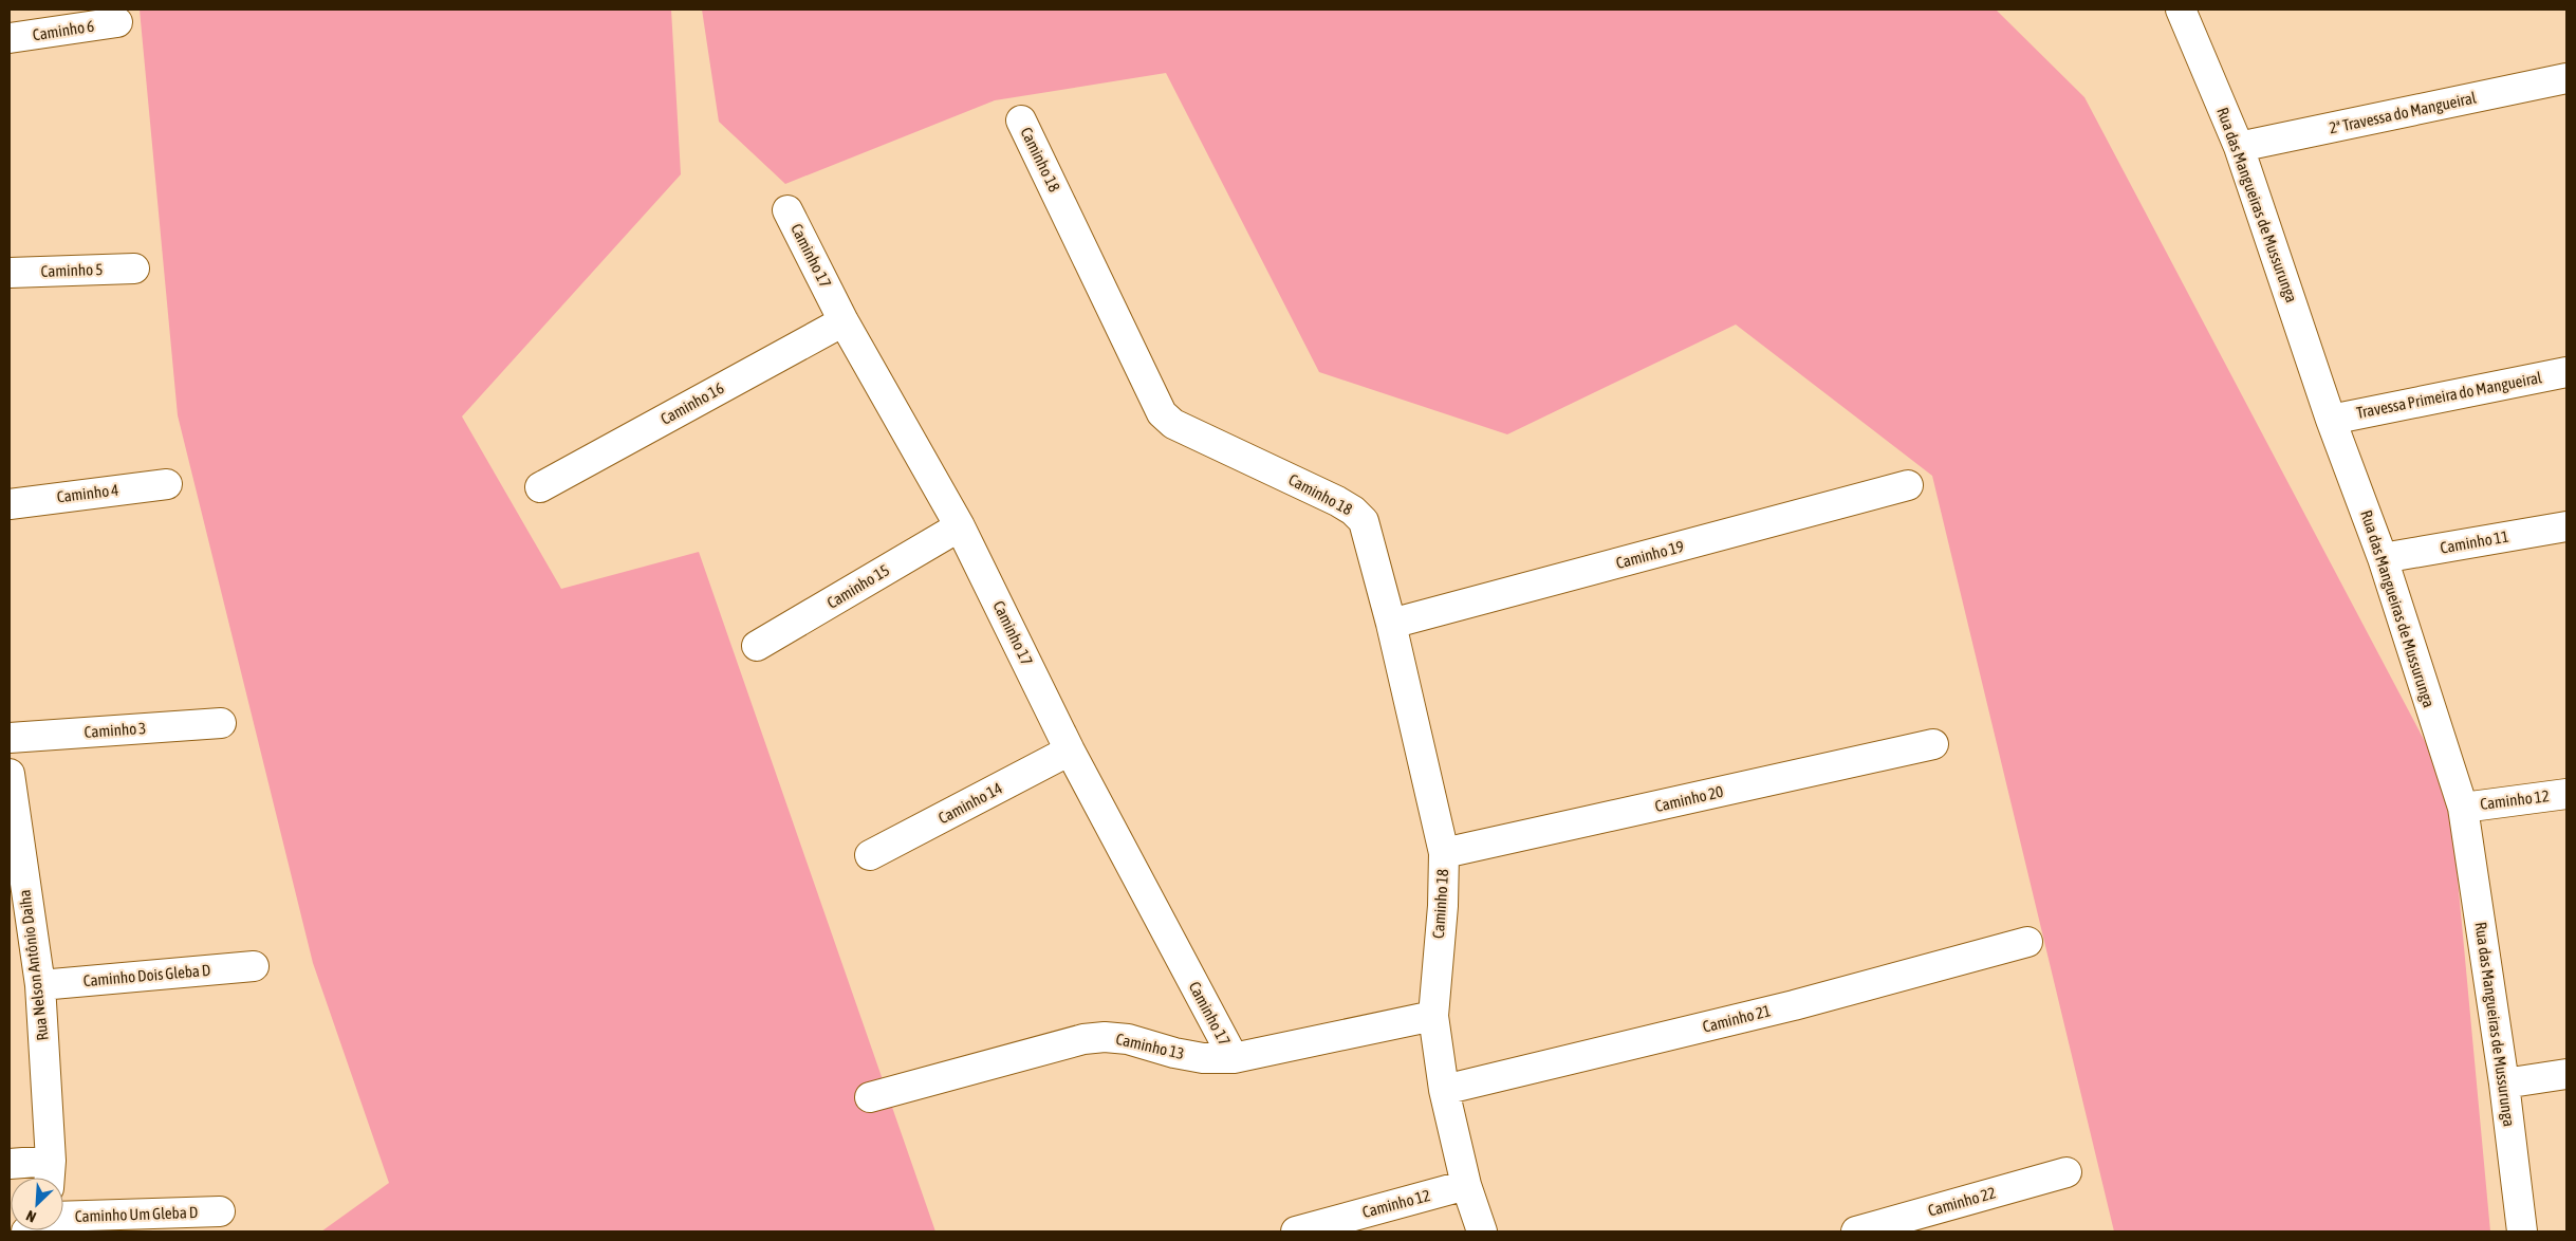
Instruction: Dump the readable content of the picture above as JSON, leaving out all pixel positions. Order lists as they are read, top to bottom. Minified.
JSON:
{"streets":{"street":["Caminho 6","2ª Travessa do Mangueiral","Caminho 18","Rua das Mangueiras de Mussurunga","Caminho 17","Caminho 5","Travessa Primeira do Mangueiral","Caminho 16","Caminho 4","Caminho 11","Caminho 19","Caminho 15","Caminho 3","Caminho 20","Caminho 12","Caminho 14","Rua Nelson Antônio Daiha","Caminho Dois Gleba D","Caminho 21","Caminho 13","Caminho 22","Caminho Um Gleba D"]},"crossings":[["2ª Travessa do Mangueiral","Rua das Mangueiras de Mussurunga"],["Caminho 18","Caminho 19"],["Caminho 18","Caminho 20"],["Caminho 18","Caminho 12"],["Caminho 18","Caminho 21"],["Caminho 18","Caminho 13"],["Rua das Mangueiras de Mussurunga","Travessa Primeira do Mangueiral"],["Rua das Mangueiras de Mussurunga","Caminho 11"],["Rua das Mangueiras de Mussurunga","Caminho 12"],["Caminho 17","Caminho 16"],["Caminho 17","Caminho 15"],["Caminho 17","Caminho 14"],["Caminho 17","Caminho 13"],["Rua Nelson Antônio Daiha","Caminho Dois Gleba D"]],"north":"bottom left"}
